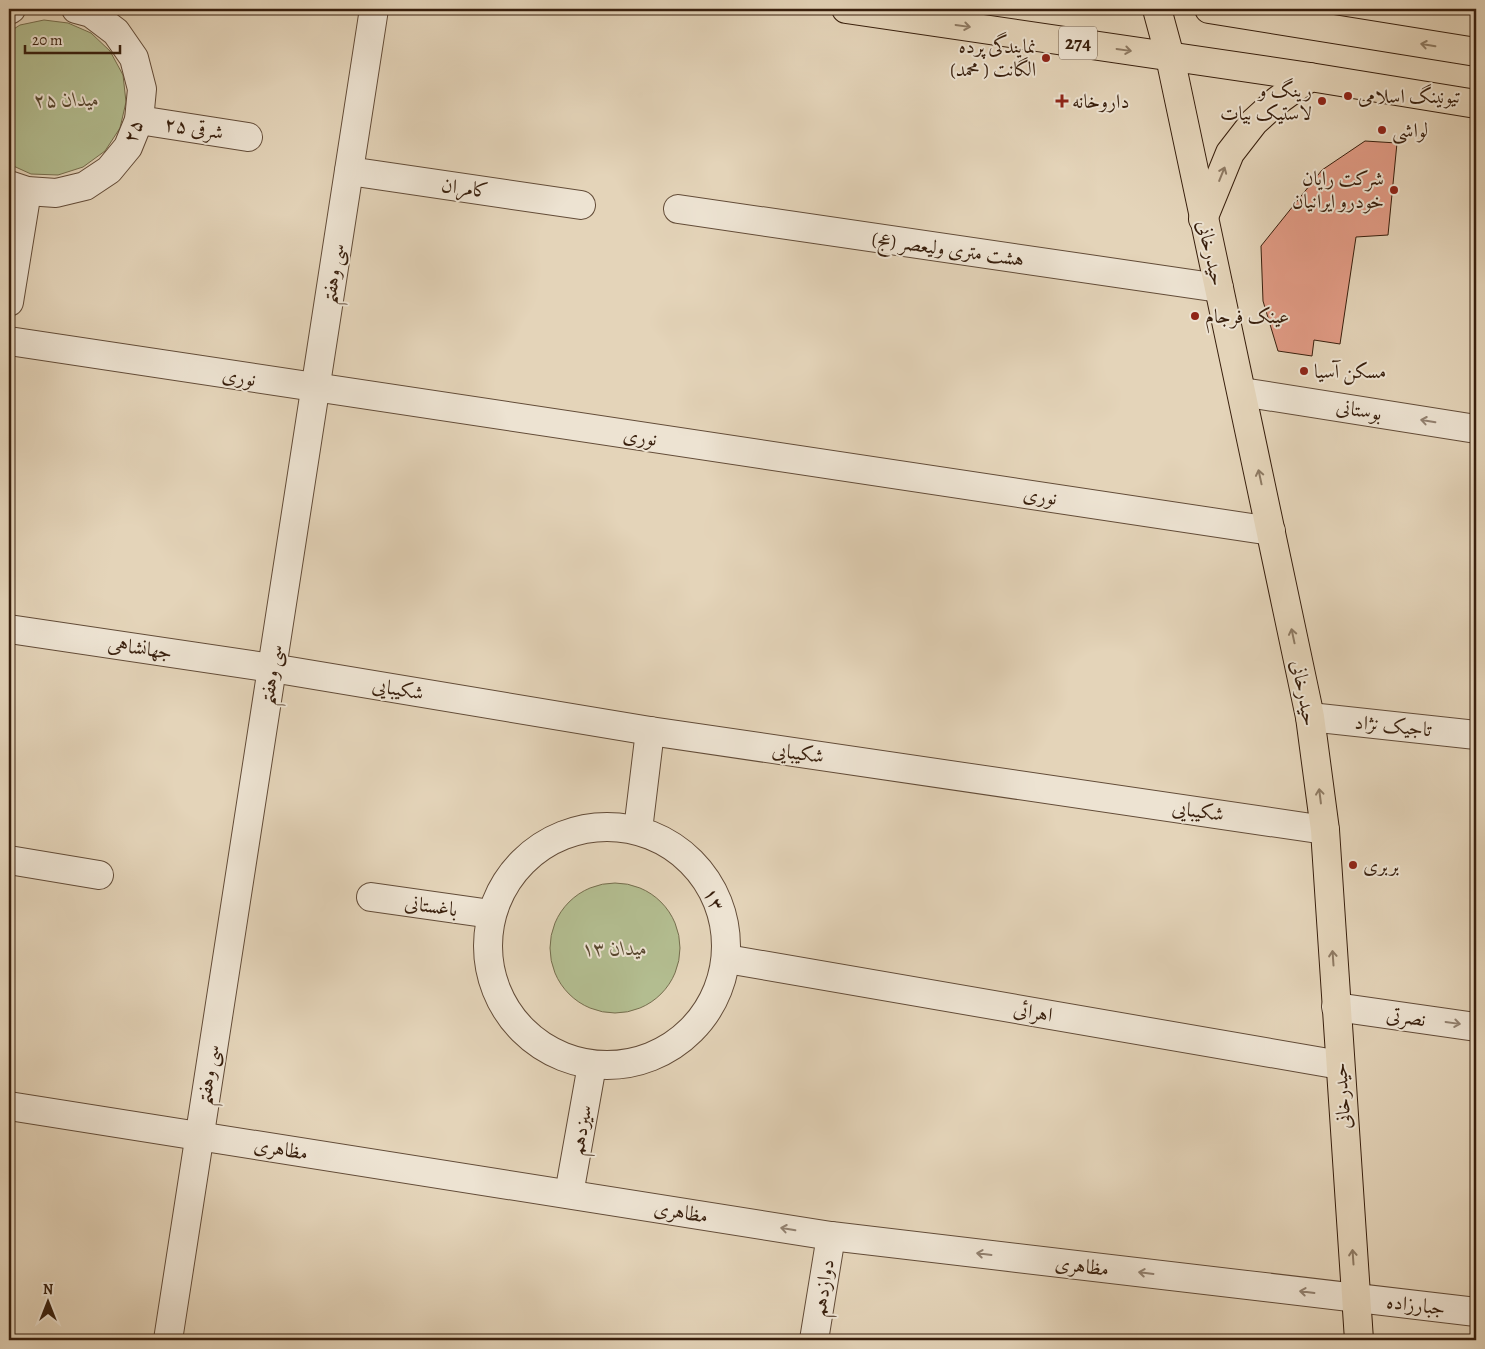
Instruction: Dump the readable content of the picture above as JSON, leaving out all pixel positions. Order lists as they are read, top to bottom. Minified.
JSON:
{"streets":{"main road":["274","حیدرخانی"],"street":["۲۵ شرقی","۲۵","کامران","هشت متری ولیعصر (عج)","سی وهفتم","نوری","بوستانی","جهانشاهی","شکیبایی","تاجیک نژاد","۱۳","باغستانی","اهرائی","نصرتی","سیزدهم","مظاهری","دوازدهم","جبارزاده"]},"crossings":[["274","حیدرخانی"],["۲۵ شرقی","۲۵"],["کامران","سی وهفتم"],["هشت متری ولیعصر (عج)","حیدرخانی"],["حیدرخانی","نوری"],["حیدرخانی","بوستانی"],["حیدرخانی","شکیبایی"],["حیدرخانی","تاجیک نژاد"],["حیدرخانی","اهرائی"],["حیدرخانی","نصرتی"],["حیدرخانی","مظاهری"],["حیدرخانی","جبارزاده"],["سی وهفتم","نوری"],["سی وهفتم","جهانشاهی"],["سی وهفتم","شکیبایی"],["سی وهفتم","مظاهری"],["جهانشاهی","شکیبایی"],["۱۳","باغستانی"],["۱۳","اهرائی"],["۱۳","سیزدهم"],["سیزدهم","مظاهری"],["مظاهری","دوازدهم"],["مظاهری","جبارزاده"]],"one_way":["حیدرخانی","بوستانی","نصرتی","مظاهری"],"parks":["میدان ۲۵","میدان ۱۳"],"places":{"other":["نمایندگی پرده الگانت ( محمد)","تیونینگ اسلامی","رینگ و لاستیک بیات","لواشی","شرکت رایان خودرو ایرانیان","عینک فرجام","مسکن آسیا","بربری"],"health":["داروخانه"]},"scale_bar":"20 m","north":"top"}
